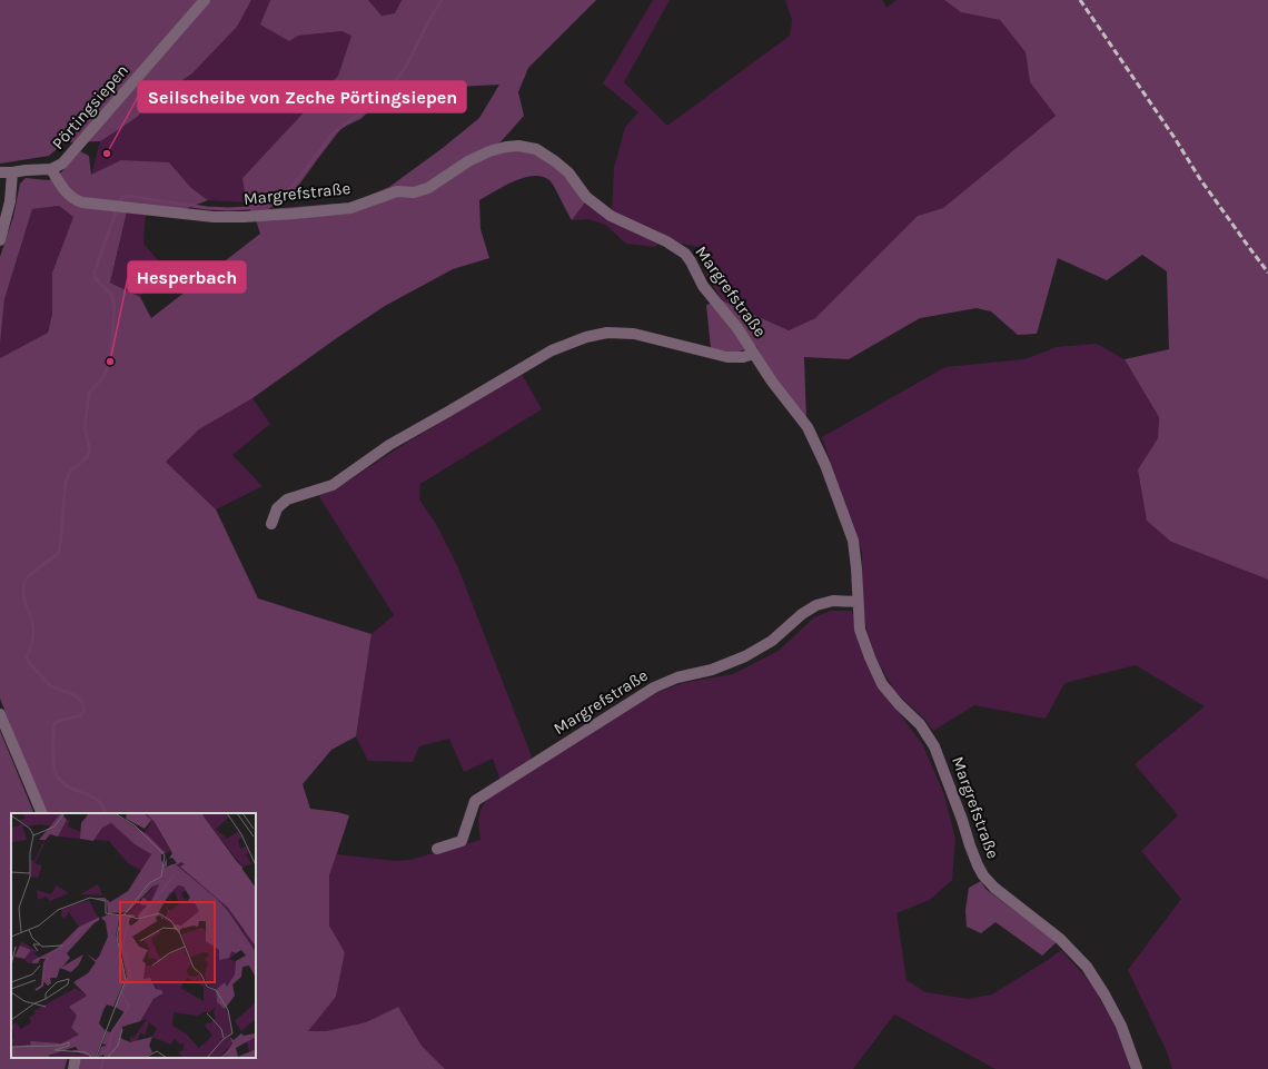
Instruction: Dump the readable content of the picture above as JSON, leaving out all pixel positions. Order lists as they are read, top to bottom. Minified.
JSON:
{"streets":{"street":["Pörtingsiepen","Margrefstraße"]},"crossings":[["Pörtingsiepen","Margrefstraße"]],"places":["Seilscheibe von Zeche Pörtingsiepen","Hesperbach"]}
